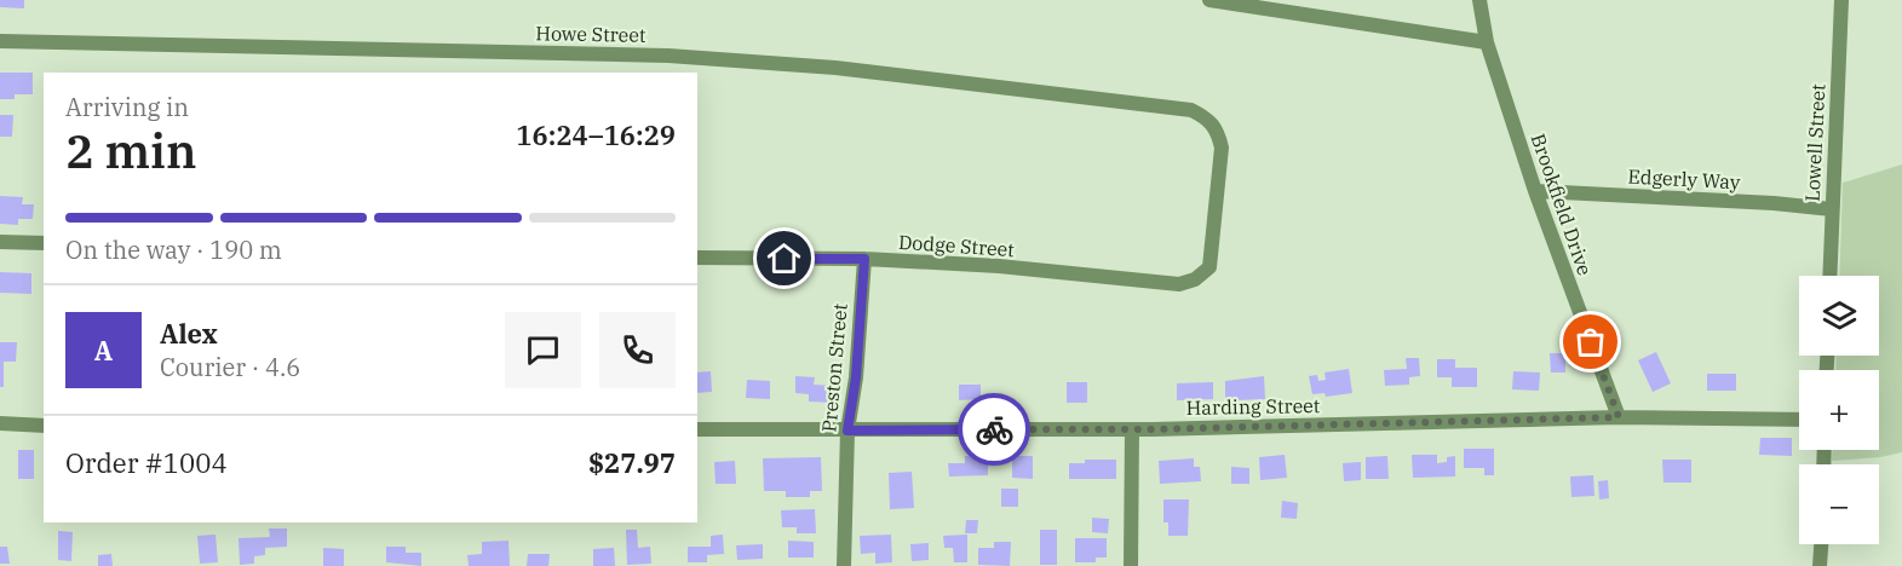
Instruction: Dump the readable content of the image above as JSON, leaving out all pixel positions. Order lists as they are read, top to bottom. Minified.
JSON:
{"streets":{"street":["Howe Street","Lowell Street","Edgerly Way","Brookfield Drive","Dodge Street","Preston Street","Harding Street"]},"crossings":[["Howe Street","Dodge Street"],["Lowell Street","Edgerly Way"],["Edgerly Way","Brookfield Drive"],["Brookfield Drive","Harding Street"],["Dodge Street","Preston Street"],["Preston Street","Harding Street"]],"page":{"heading":["2 min","Arriving in","16:24–16:29"],"panel":["Alex","Courier · 4.6","Order #1004","$27.97"],"bar":"On the way · 190 m","map_buttons":["+","−"],"round":"A"}}
